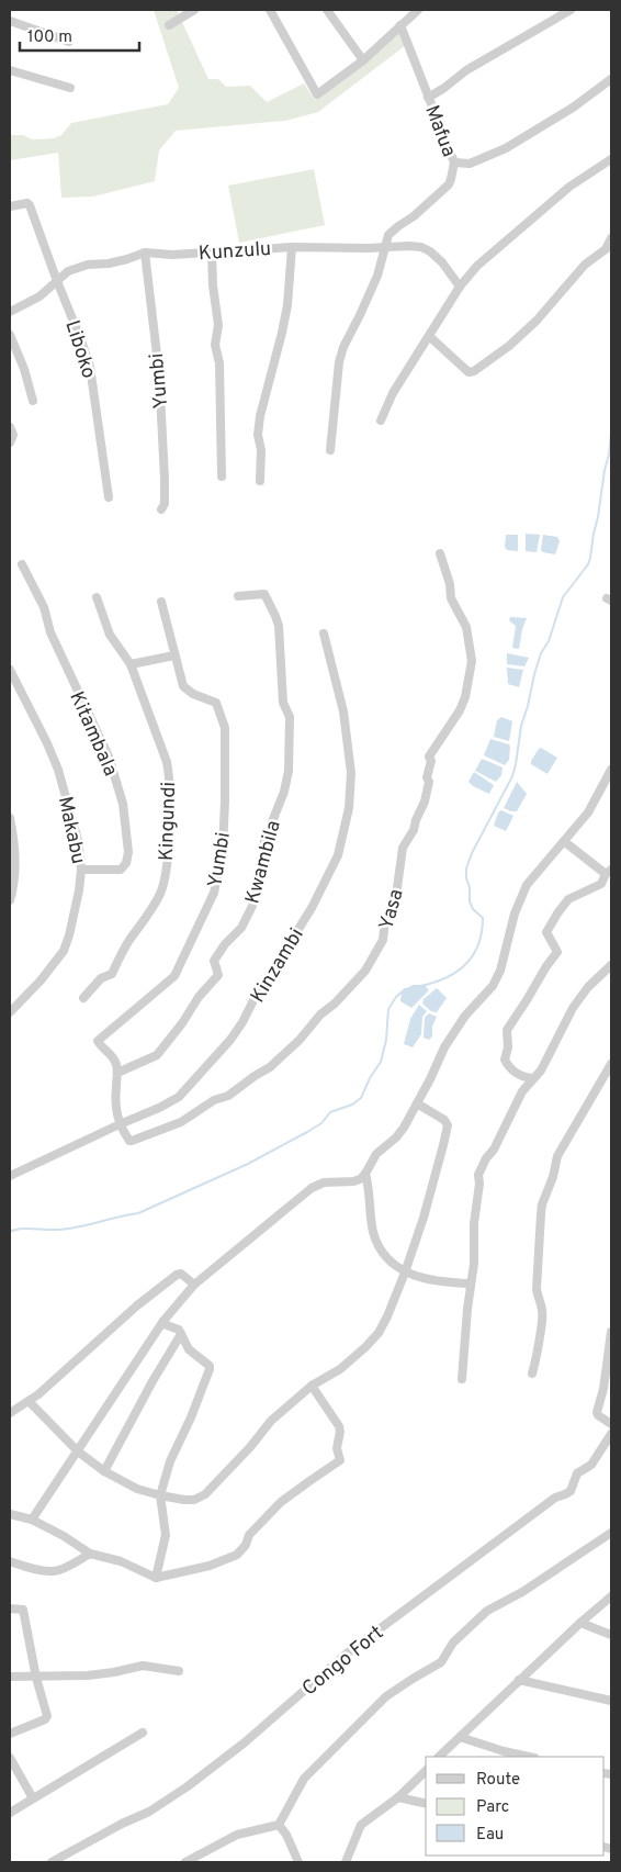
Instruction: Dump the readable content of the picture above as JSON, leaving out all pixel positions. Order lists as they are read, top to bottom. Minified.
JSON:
{"streets":{"street":["Mafua","Kunzulu","Liboko","Yumbi","Kitambala","Kingundi","Makabu","Kwambila","Yasa","Kinzambi","Congo Fort"]},"crossings":[["Mafua","Kunzulu"],["Kunzulu","Liboko"],["Kunzulu","Yumbi"],["Yumbi","Kwambila"],["Kitambala","Makabu"],["Yasa","Kinzambi"]],"legend":["Route","Parc","Eau"],"scale_bar":"100 m"}
